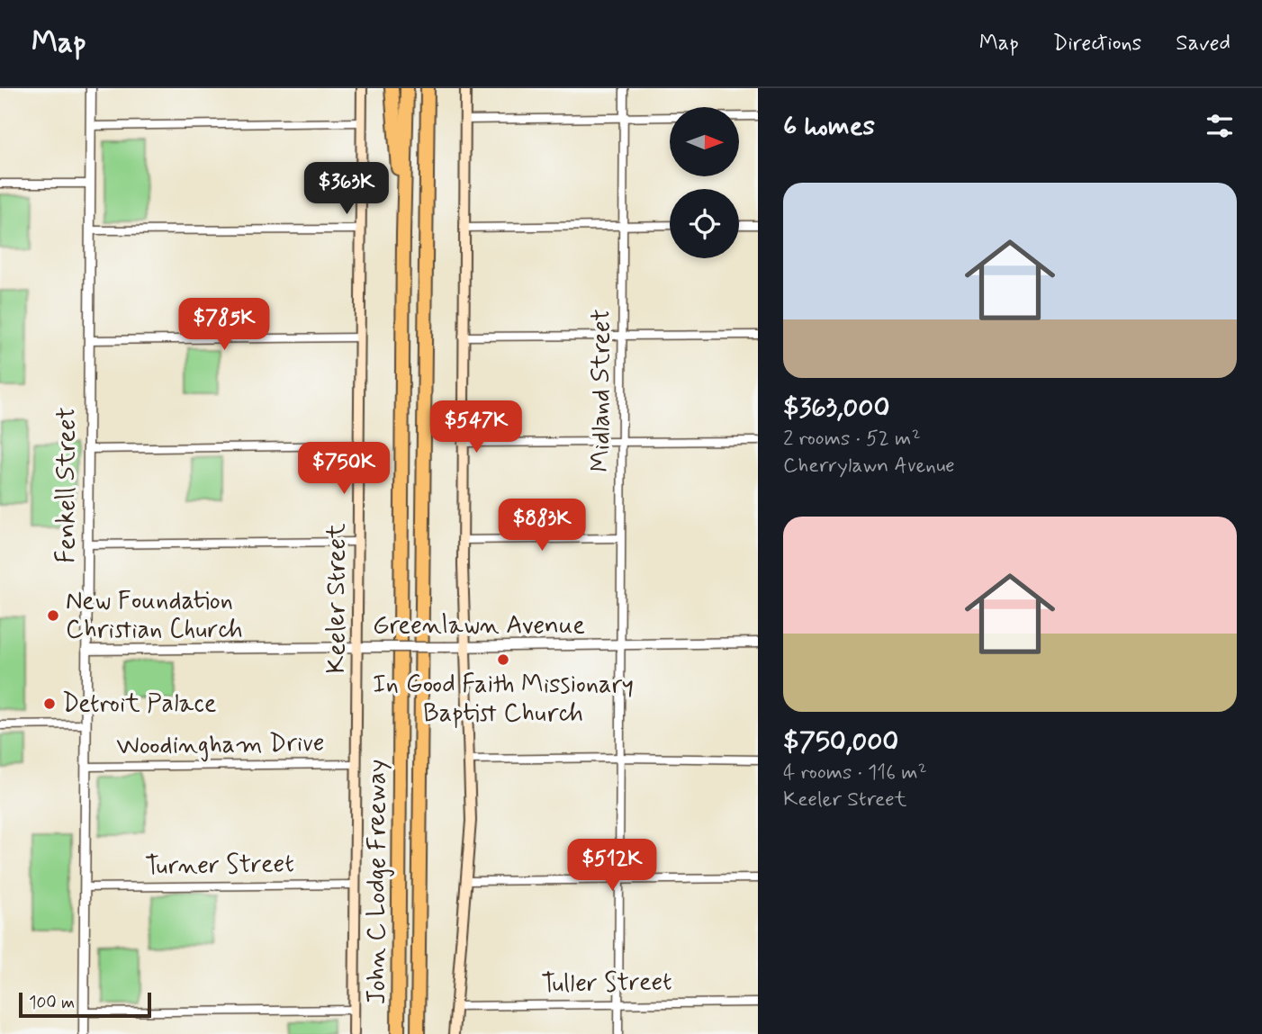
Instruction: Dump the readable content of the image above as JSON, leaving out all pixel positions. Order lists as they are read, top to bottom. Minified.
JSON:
{"streets":{"highway":["John C Lodge Freeway"],"main road":["Keeler Street"],"street":["Midland Street","Fenkell Street","Greenlawn Avenue","Woodingham Drive","Turner Street","Tuller Street"]},"crossings":[["Midland Street","Greenlawn Avenue"],["Midland Street","Tuller Street"],["Fenkell Street","Greenlawn Avenue"],["Fenkell Street","Woodingham Drive"],["Fenkell Street","Turner Street"],["Keeler Street","Greenlawn Avenue"],["Keeler Street","Woodingham Drive"],["Keeler Street","Turner Street"]],"places":["New Foundation Christian Church","In Good Faith Missionary Baptist Church","Detroit Palace"],"scale_bar":"100 m","north":"right","page":{"header":"Map","nav":["Map","Directions","Saved"],"heading":"6 homes","price":["$363K","$785K","$547K","$750K","$883K","$512K"],"list":[{"name":"$363,000","note":"2 rooms · 52 m² · Cherrylawn Avenue"},{"name":"$750,000","note":"4 rooms · 116 m² · Keeler Street"}],"scale":"100 m"}}
